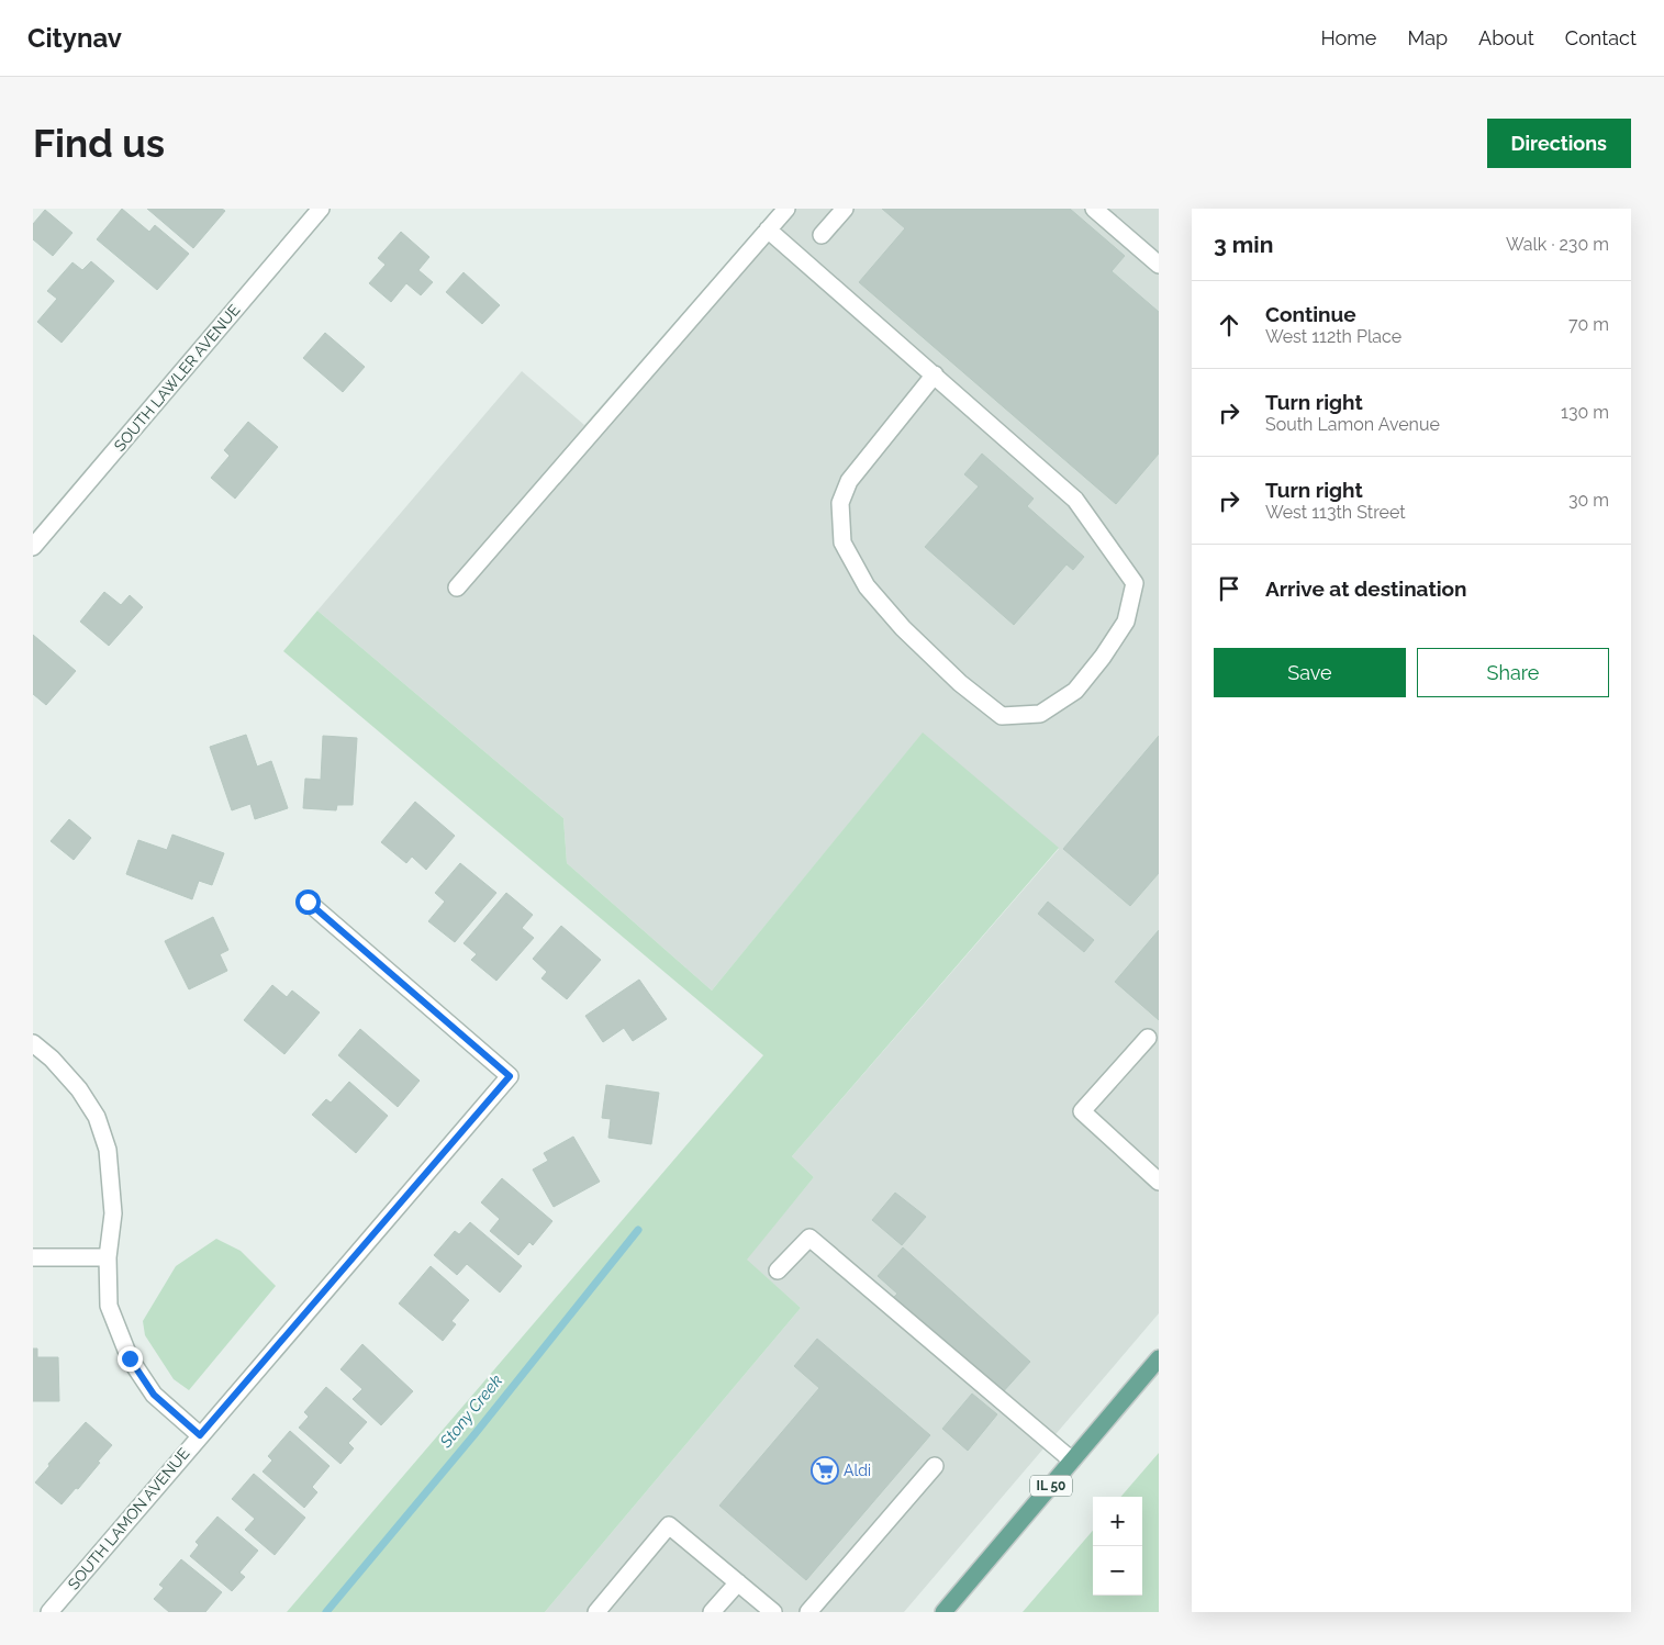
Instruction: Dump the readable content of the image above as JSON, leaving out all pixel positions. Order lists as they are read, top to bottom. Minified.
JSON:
{"streets":{"main road":["IL 50"],"street":["SOUTH LAWLER AVENUE","SOUTH LAMON AVENUE"]},"water":["Stony Creek"],"places":{"supermarket":["Aldi"]},"page":{"header":"Citynav","nav":["Home","Map","About","Contact"],"buttons":["Directions",["Save","Share"]],"title":"Find us","heading":["3 min","Walk · 230 m"],"list":[["Continue","West 112th Place","70 m"],["Turn right","South Lamon Avenue","130 m"],["Turn right","West 113th Street","30 m"],"Arrive at destination"],"map_buttons":["+","−"]}}
